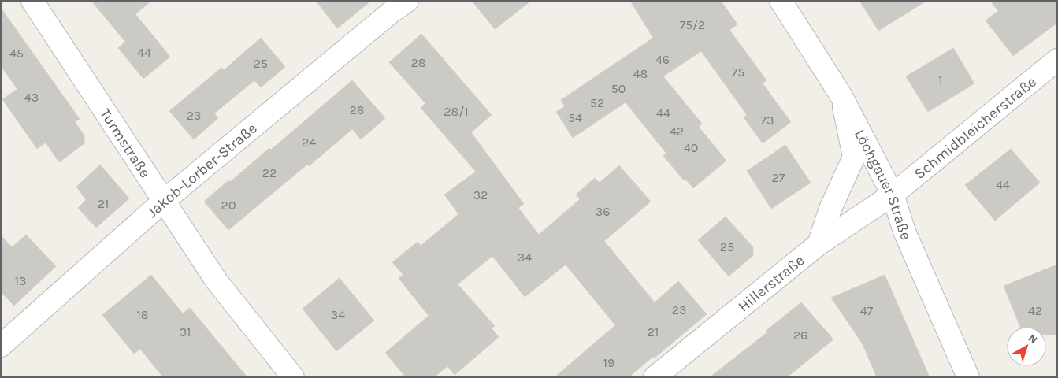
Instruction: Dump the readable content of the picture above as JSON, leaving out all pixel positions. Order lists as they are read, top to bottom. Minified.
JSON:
{"streets":{"street":["Schmidbleicherstraße","Turmstraße","Jakob-Lorber-Straße","Löchgauer Straße","Hillerstraße"]},"crossings":[["Schmidbleicherstraße","Löchgauer Straße"],["Schmidbleicherstraße","Hillerstraße"],["Turmstraße","Jakob-Lorber-Straße"],["Löchgauer Straße","Hillerstraße"]],"house_numbers":["75/2","44","45","46","28","25","75","48","1","50","43","52","26","28/1","44","23","54","73","42","24","40","22","27","44","32","21","20","36","25","34","13","23","47","42","18","34","31","21","26","19"],"north":"top right"}
